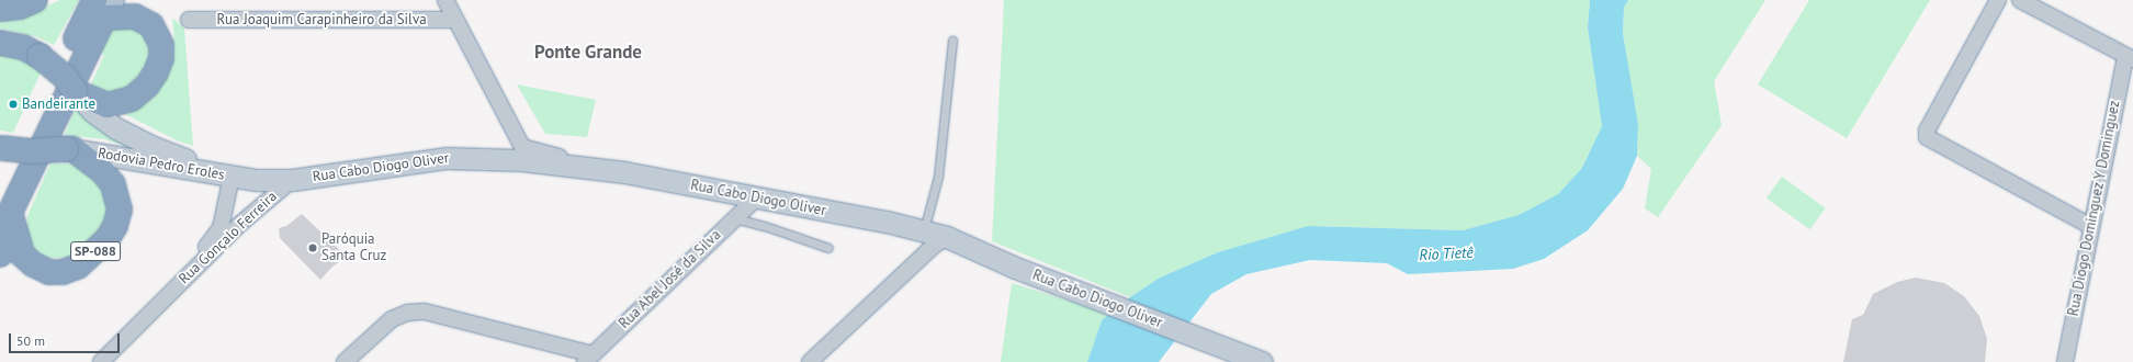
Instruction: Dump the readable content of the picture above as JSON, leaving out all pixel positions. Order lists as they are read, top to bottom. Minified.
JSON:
{"streets":{"highway":["SP-088"],"main road":["Rodovia Pedro Eroles","Rua Cabo Diogo Oliver"],"street":["Rua Joaquim Carapinheiro da Silva","Rua Diogo Dominguez Y Dominguez","Rua Gonçalo Ferreira","Rua Abel José da Silva"]},"crossings":[["Rodovia Pedro Eroles","Rua Cabo Diogo Oliver"],["Rodovia Pedro Eroles","Rua Gonçalo Ferreira"],["Rodovia Pedro Eroles","SP-088"],["Rua Cabo Diogo Oliver","Rua Gonçalo Ferreira"],["Rua Cabo Diogo Oliver","Rua Abel José da Silva"]],"districts":["Ponte Grande"],"water":["Rio Tietê"],"places":["Bandeirante","Paróquia Santa Cruz"],"scale_bar":"50 m"}
